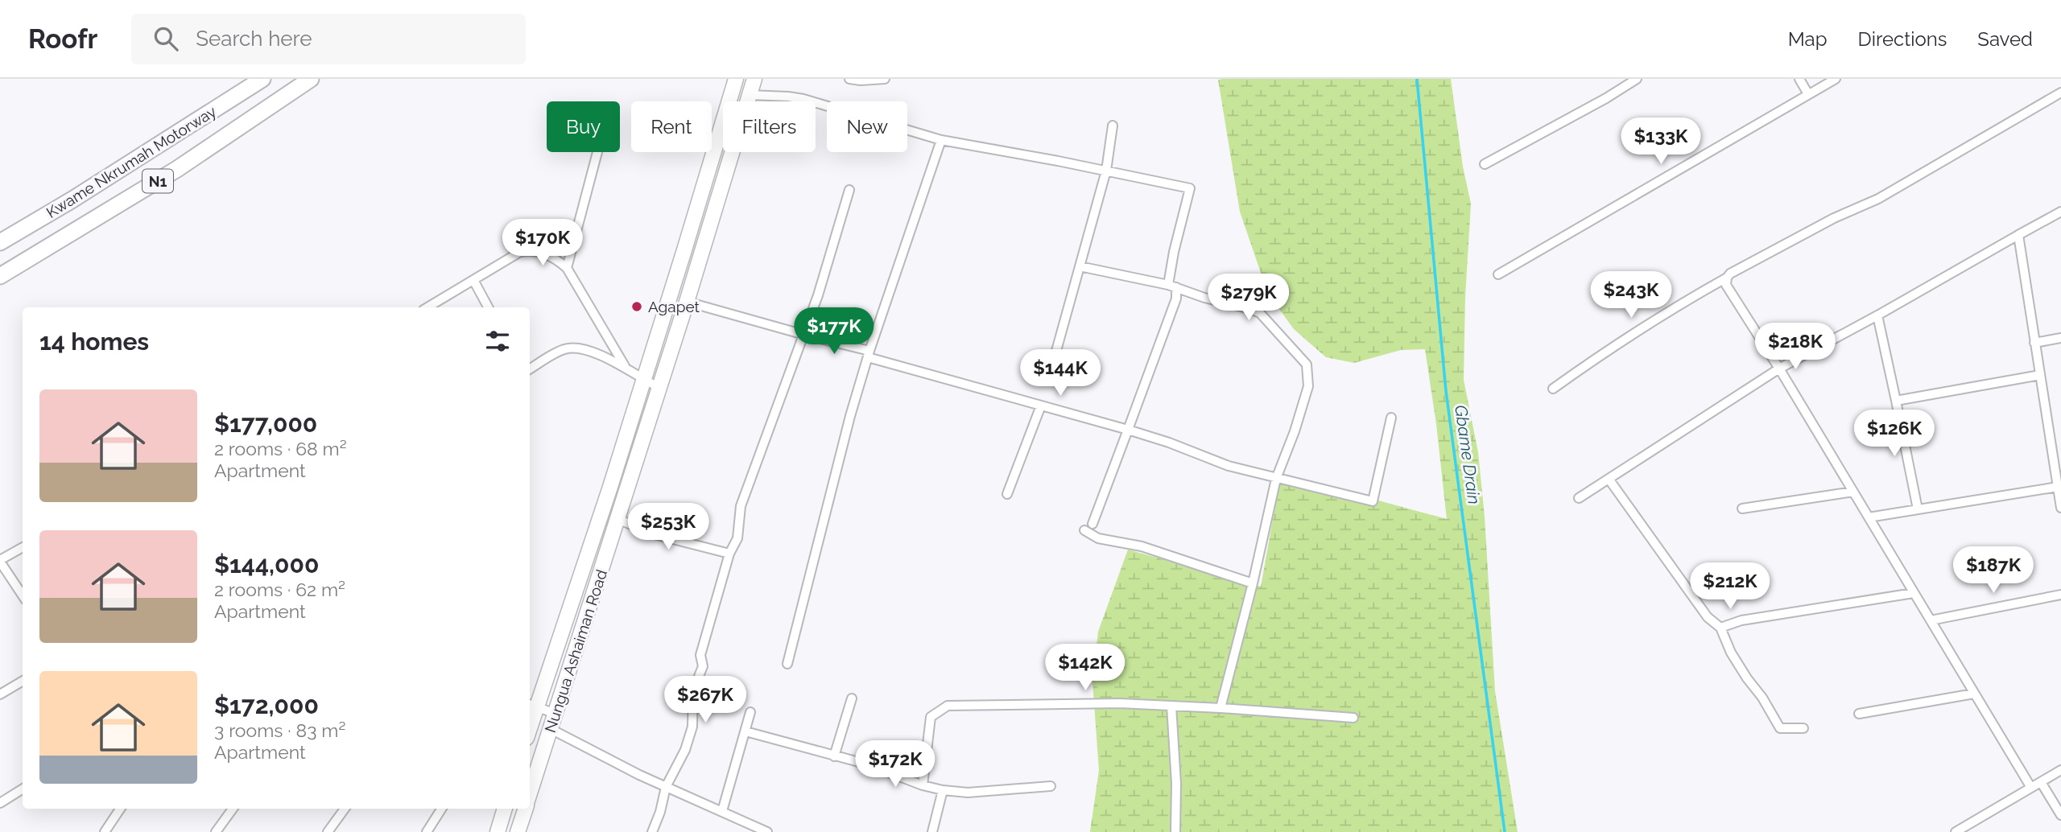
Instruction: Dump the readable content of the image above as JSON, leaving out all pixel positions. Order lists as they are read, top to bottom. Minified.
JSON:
{"streets":{"highway":["Kwame Nkrumah Motorway","N1"],"main road":["Nungua Ashaiman Road"]},"water":["Gbame Drain"],"places":["Agapet"],"page":{"header":"Roofr","search":"Search here","nav":["Map","Directions","Saved"],"chip":["Buy","Rent","Filters","New"],"price":["$133K","$170K","$243K","$279K","$177K","$218K","$144K","$126K","$253K","$187K","$212K","$142K","$267K","$172K"],"heading":"14 homes","list":[{"name":"$177,000","note":"2 rooms · 68 m² · Apartment"},{"name":"$144,000","note":"2 rooms · 62 m² · Apartment"},{"name":"$172,000","note":"3 rooms · 83 m² · Apartment"}]}}
